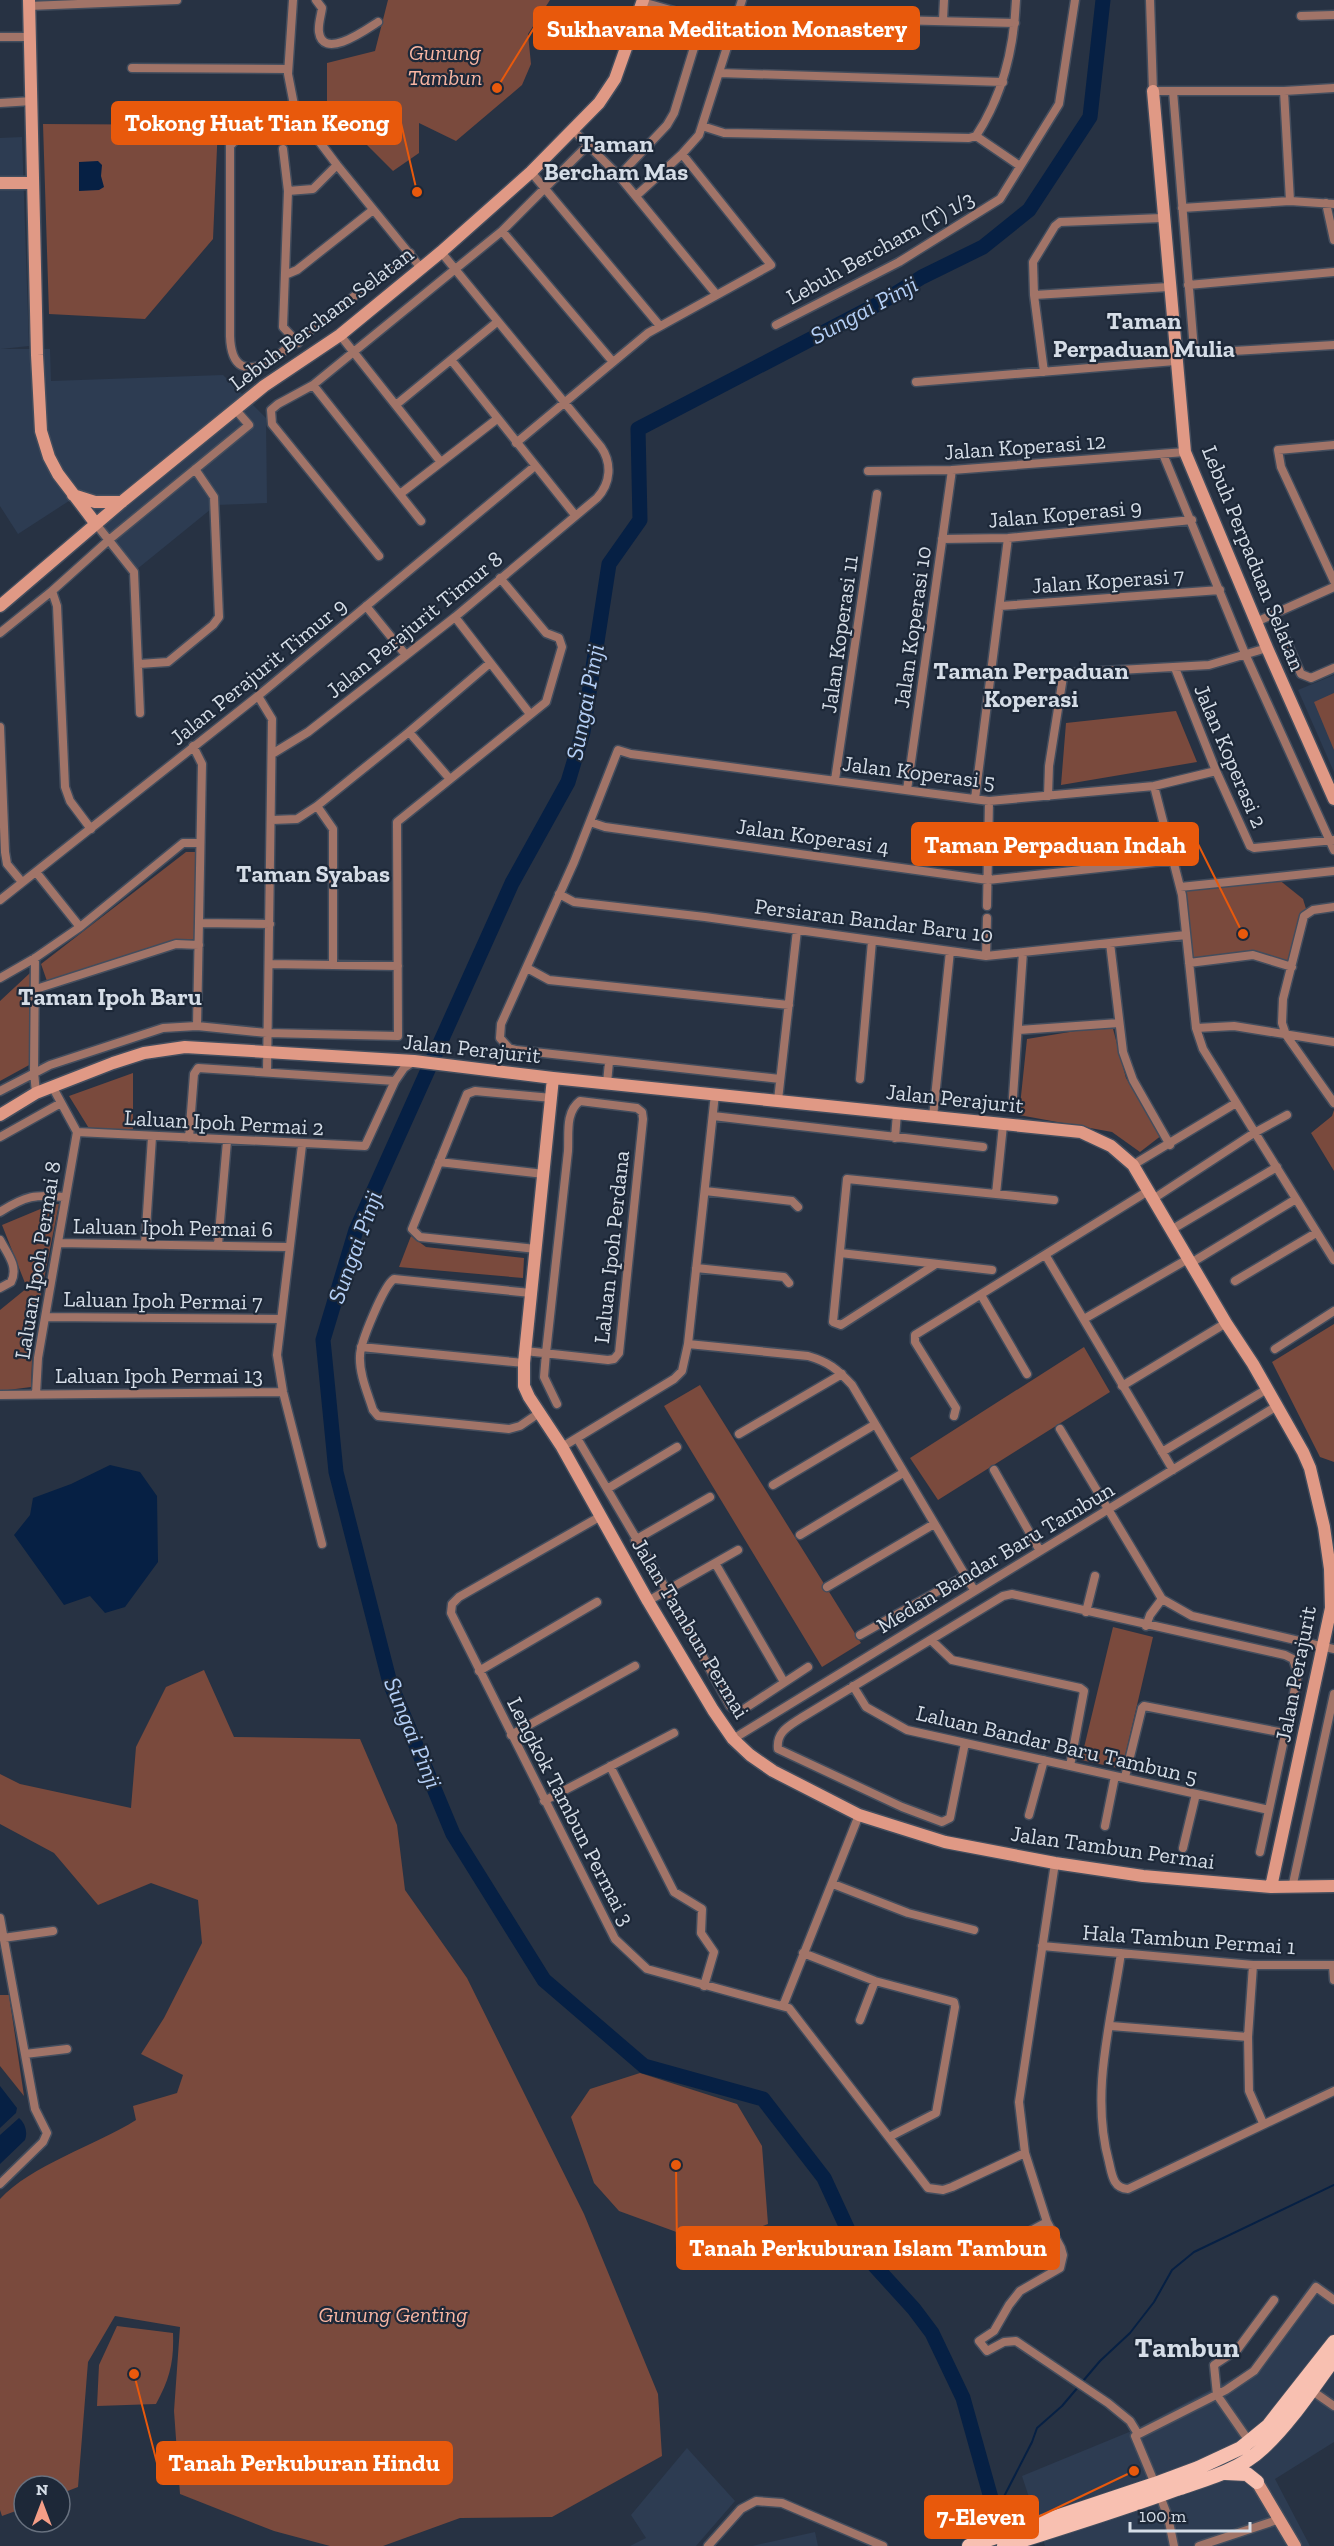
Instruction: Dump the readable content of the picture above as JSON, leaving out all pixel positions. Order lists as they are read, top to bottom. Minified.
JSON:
{"streets":{"street":["Lebuh Bercham (T) 1/3","Lebuh Bercham Selatan","Jalan Koperasi 12","Jalan Koperasi 9","Lebuh Perpaduan Selatan","Jalan Koperasi 7","Jalan Perajurit Timur 8","Jalan Koperasi 10","Jalan Koperasi 11","Jalan Perajurit Timur 9","Jalan Koperasi 2","Jalan Koperasi 5","Jalan Koperasi 4","Persiaran Bandar Baru 10","Jalan Perajurit","Laluan Ipoh Permai 2","Laluan Ipoh Permai 6","Laluan Ipoh Perdana","Laluan Ipoh Permai 8","Laluan Ipoh Permai 7","Laluan Ipoh Permai 13","Medan Bandar Baru Tambun","Jalan Tambun Permai","Laluan Bandar Baru Tambun 5","Lengkok Tambun Permai 3","Hala Tambun Permai 1"]},"crossings":[["Lebuh Bercham Selatan","Jalan Perajurit Timur 8"],["Jalan Koperasi 12","Lebuh Perpaduan Selatan"],["Jalan Koperasi 12","Jalan Koperasi 10"],["Jalan Koperasi 9","Jalan Koperasi 10"],["Jalan Koperasi 10","Jalan Koperasi 5"],["Jalan Koperasi 11","Jalan Koperasi 5"],["Jalan Koperasi 2","Jalan Koperasi 5"],["Jalan Koperasi 5","Jalan Koperasi 4"],["Jalan Perajurit","Medan Bandar Baru Tambun"],["Jalan Perajurit","Jalan Tambun Permai"],["Laluan Ipoh Permai 2","Laluan Ipoh Permai 8"],["Laluan Ipoh Permai 6","Laluan Ipoh Permai 8"],["Laluan Ipoh Perdana","Jalan Tambun Permai"],["Laluan Ipoh Permai 8","Laluan Ipoh Permai 7"],["Laluan Ipoh Permai 8","Laluan Ipoh Permai 13"],["Medan Bandar Baru Tambun","Jalan Tambun Permai"],["Jalan Tambun Permai","Lengkok Tambun Permai 3"]],"districts":["Taman Bercham Mas","Taman Perpaduan Mulia","Taman Perpaduan Koperasi","Taman Syabas","Taman Ipoh Baru","Tambun"],"water":["Sungai Pinji"],"parks":["Gunung Tambun","Gunung Genting"],"places":["Sukhavana Meditation Monastery","Tokong Huat Tian Keong","Taman Perpaduan Indah","Tanah Perkuburan Islam Tambun","Tanah Perkuburan Hindu","7-Eleven"],"scale_bar":"100 m","north":"top"}
